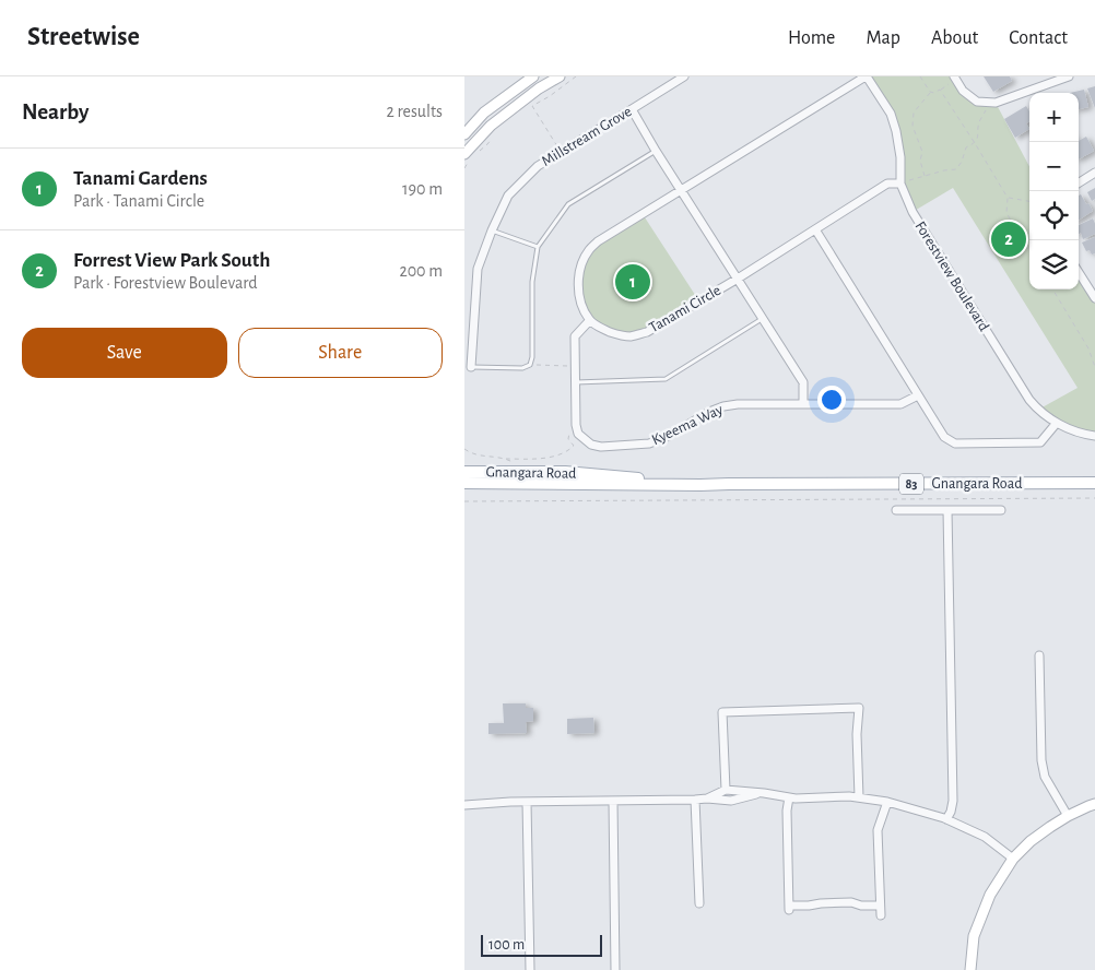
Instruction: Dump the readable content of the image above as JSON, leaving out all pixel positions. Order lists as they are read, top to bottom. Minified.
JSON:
{"streets":{"main road":["Gnangara Road","83"],"street":["Millstream Grove","Forestview Boulevard","Tanami Circle","Kyeema Way"]},"crossings":[["Forestview Boulevard","Tanami Circle"]],"scale_bar":"100 m","page":{"header":"Streetwise","nav":["Home","Map","About","Contact"],"heading":["Nearby","2 results"],"map_buttons":["+","−"],"list":[{"mark":"1","name":"Tanami Gardens","note":"Park · Tanami Circle","value":"190 m"},{"mark":"2","name":"Forrest View Park South","note":"Park · Forestview Boulevard","value":"200 m"}],"pins":["2","1"],"buttons":["Save","Share"],"scale":"100 m"}}
